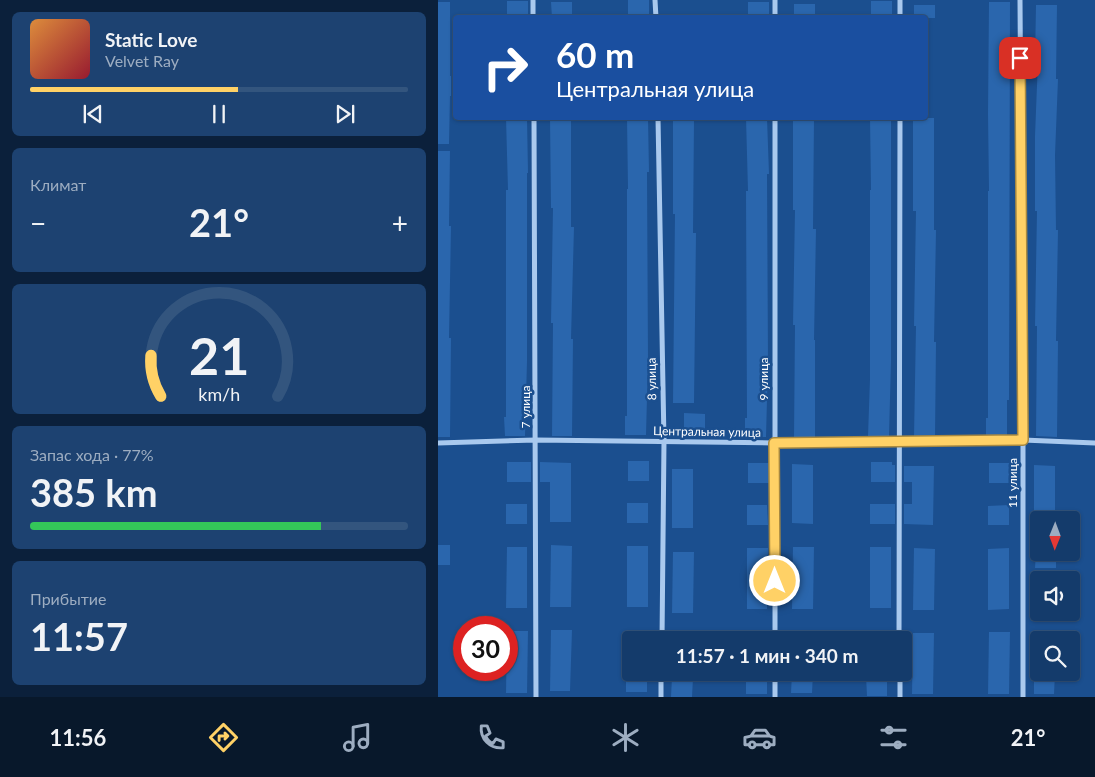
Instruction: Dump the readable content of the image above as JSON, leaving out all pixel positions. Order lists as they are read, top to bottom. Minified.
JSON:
{"streets":{"street":["8 улица","9 улица","7 улица","Центральная улица","11 улица"]},"crossings":[["8 улица","Центральная улица"],["9 улица","Центральная улица"],["7 улица","Центральная улица"],["Центральная улица","11 улица"]],"north":"bottom","page":{"turn":["60 m","Центральная улица"],"song":["Static Love","Velvet Ray"],"tile":["Климат",["Запас хода · 77%","385 km"],["Прибытие","11:57"]],"heat":["−","21°","+"],"limit":"30","trip":"11:57 · 1 мин · 340 m","tabs":["11:56","21°"],"gauge":["21","km/h"]}}
